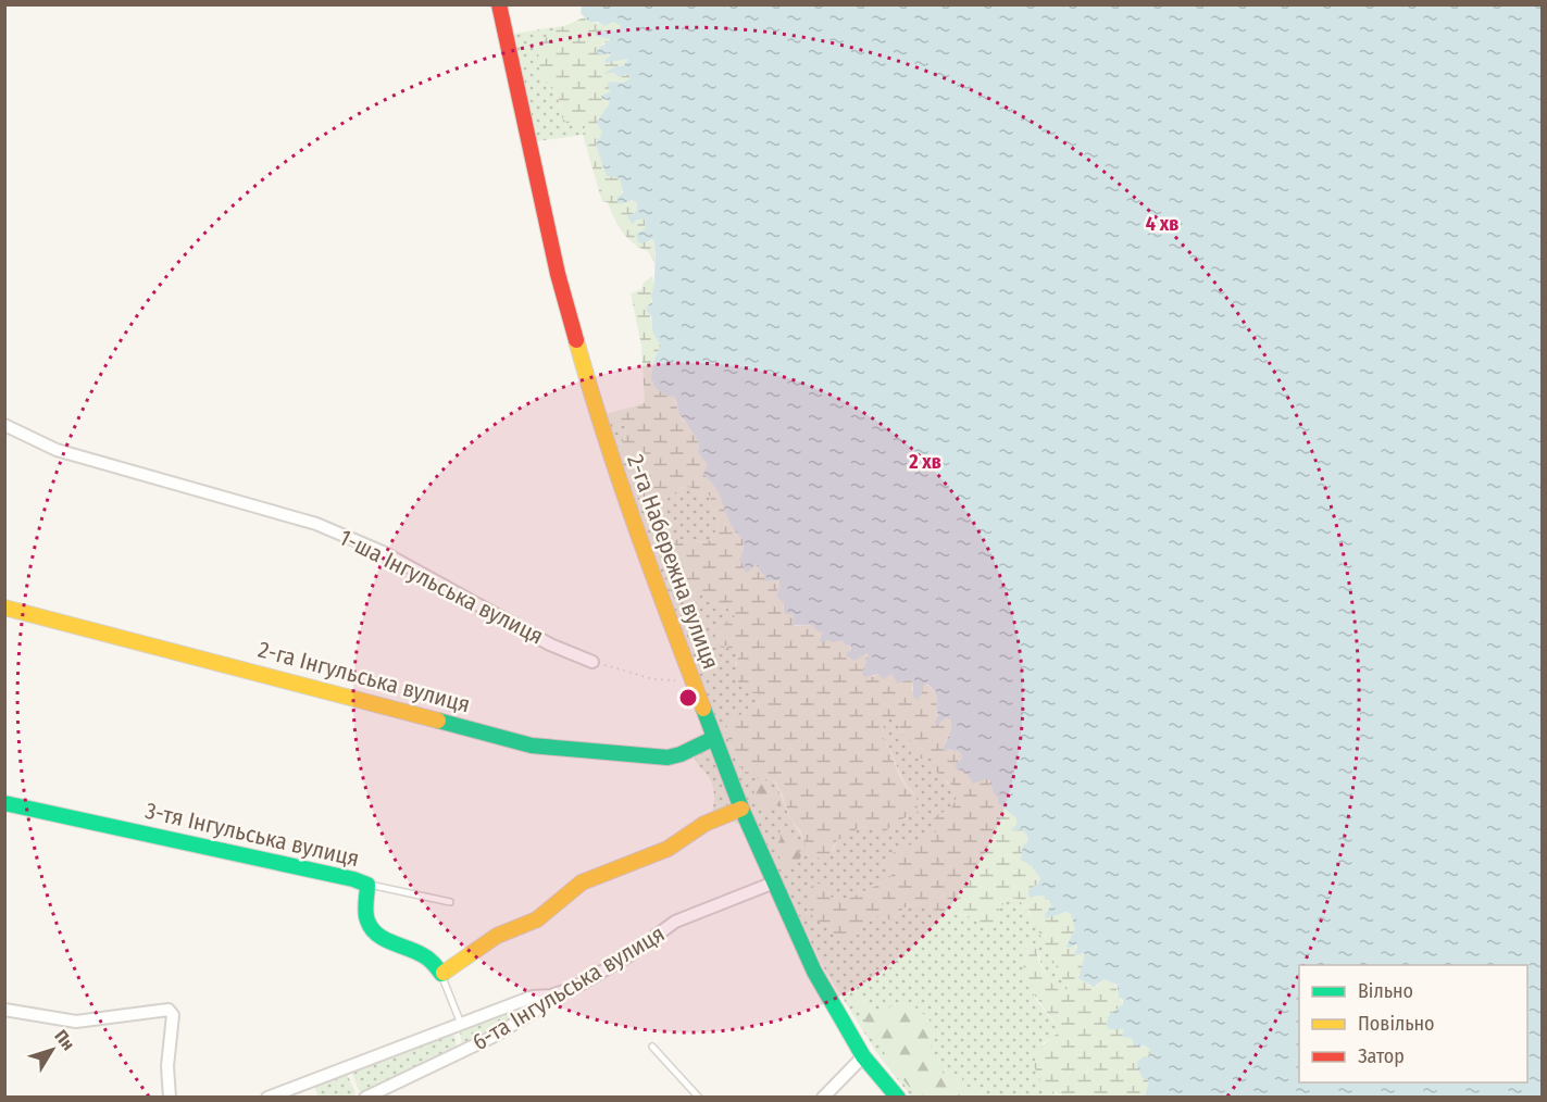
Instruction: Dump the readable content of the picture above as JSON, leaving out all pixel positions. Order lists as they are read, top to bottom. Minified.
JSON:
{"streets":{"street":["2-га Набережна вулиця","1-ша Інгульська вулиця","2-га Інгульська вулиця","3-тя Інгульська вулиця","6-та Інгульська вулиця"]},"crossings":[["2-га Набережна вулиця","2-га Інгульська вулиця"],["2-га Набережна вулиця","6-та Інгульська вулиця"]],"legend":["Вільно","Повільно","Затор"],"north":"top right","rings":["4 хв","2 хв"]}
